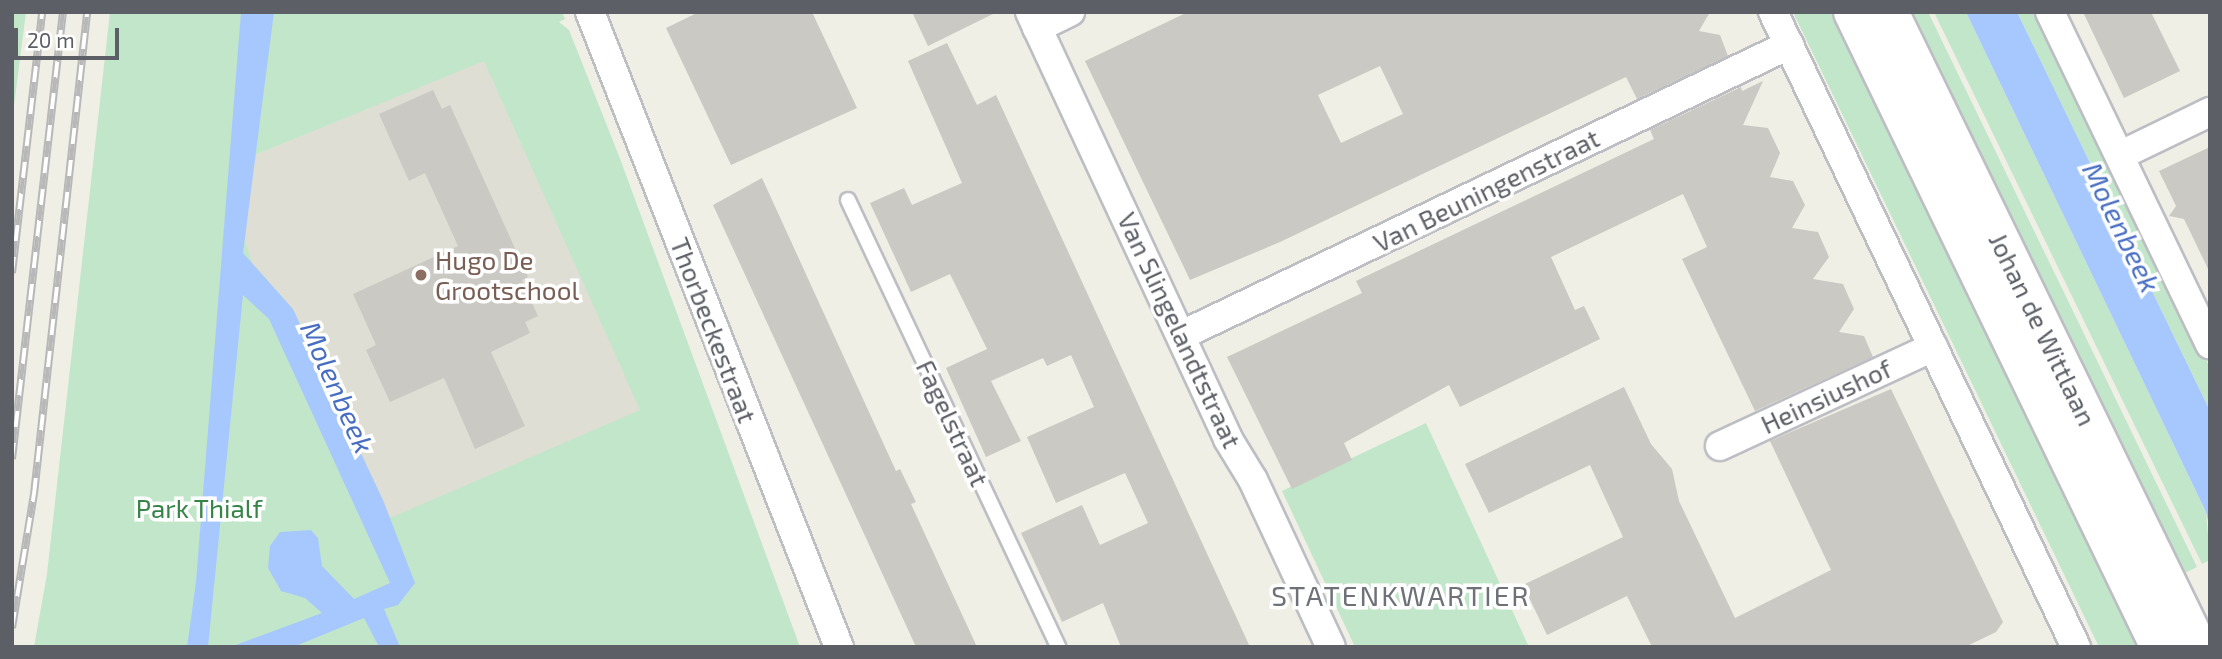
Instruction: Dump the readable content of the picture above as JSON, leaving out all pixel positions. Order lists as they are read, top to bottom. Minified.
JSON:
{"streets":{"main road":["Johan de Wittlaan"],"street":["Van Beuningenstraat","Thorbeckestraat","Van Slingelandtstraat","Heinsiushof"],"lane":["Fagelstraat"]},"crossings":[["Van Beuningenstraat","Van Slingelandtstraat"]],"districts":["STATENKWARTIER"],"water":["Molenbeek"],"parks":["Park Thialf"],"places":["Hugo De Grootschool"],"scale_bar":"20 m"}
